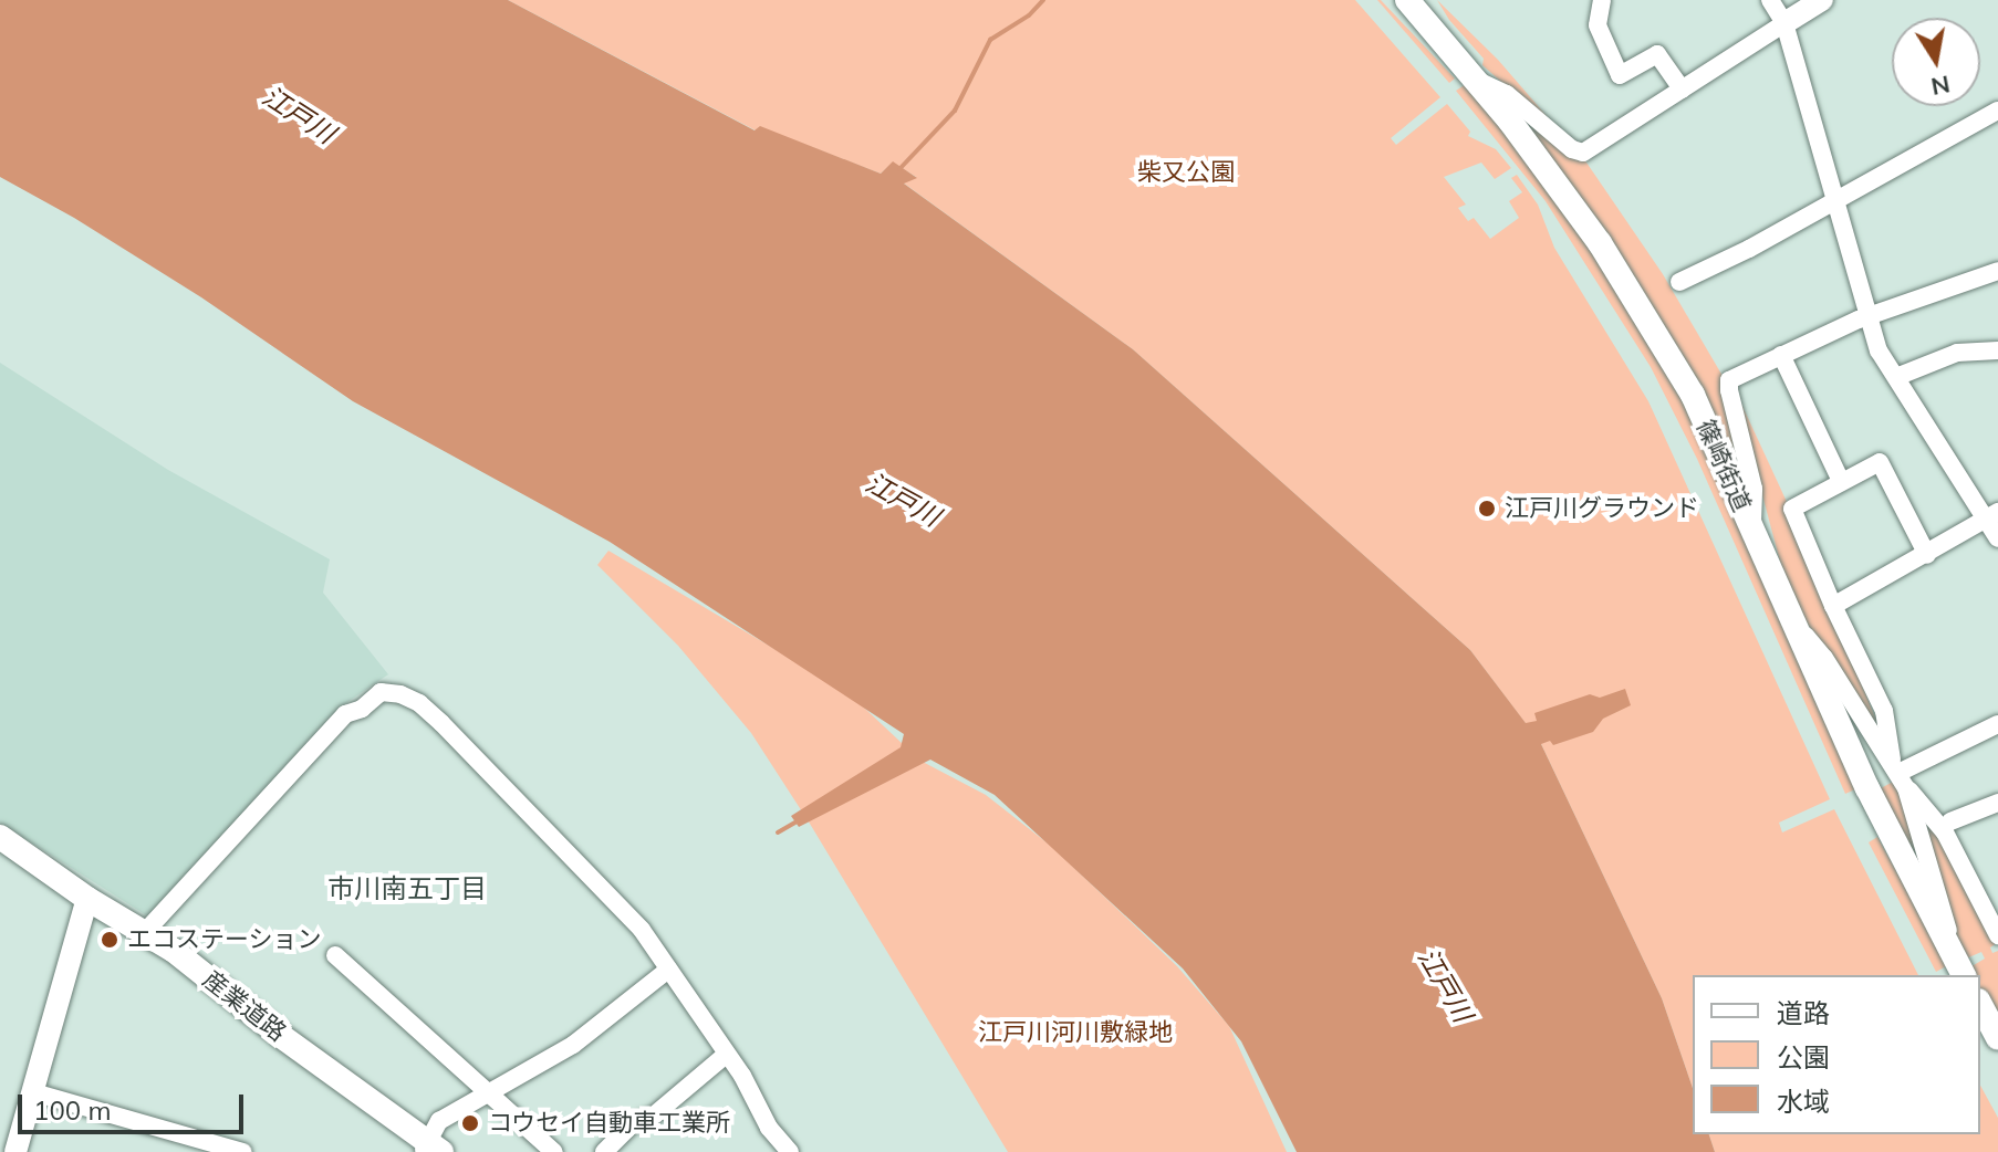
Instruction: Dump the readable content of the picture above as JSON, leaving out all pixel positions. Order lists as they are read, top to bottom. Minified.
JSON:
{"streets":{"main road":["篠崎街道","産業道路"]},"districts":["市川南五丁目"],"water":["江戸川"],"parks":["柴又公園","江戸川河川敷緑地"],"places":["江戸川グラウンド","エコステーション","コウセイ自動車工業所"],"legend":["道路","公園","水域"],"scale_bar":"100 m","north":"bottom"}
